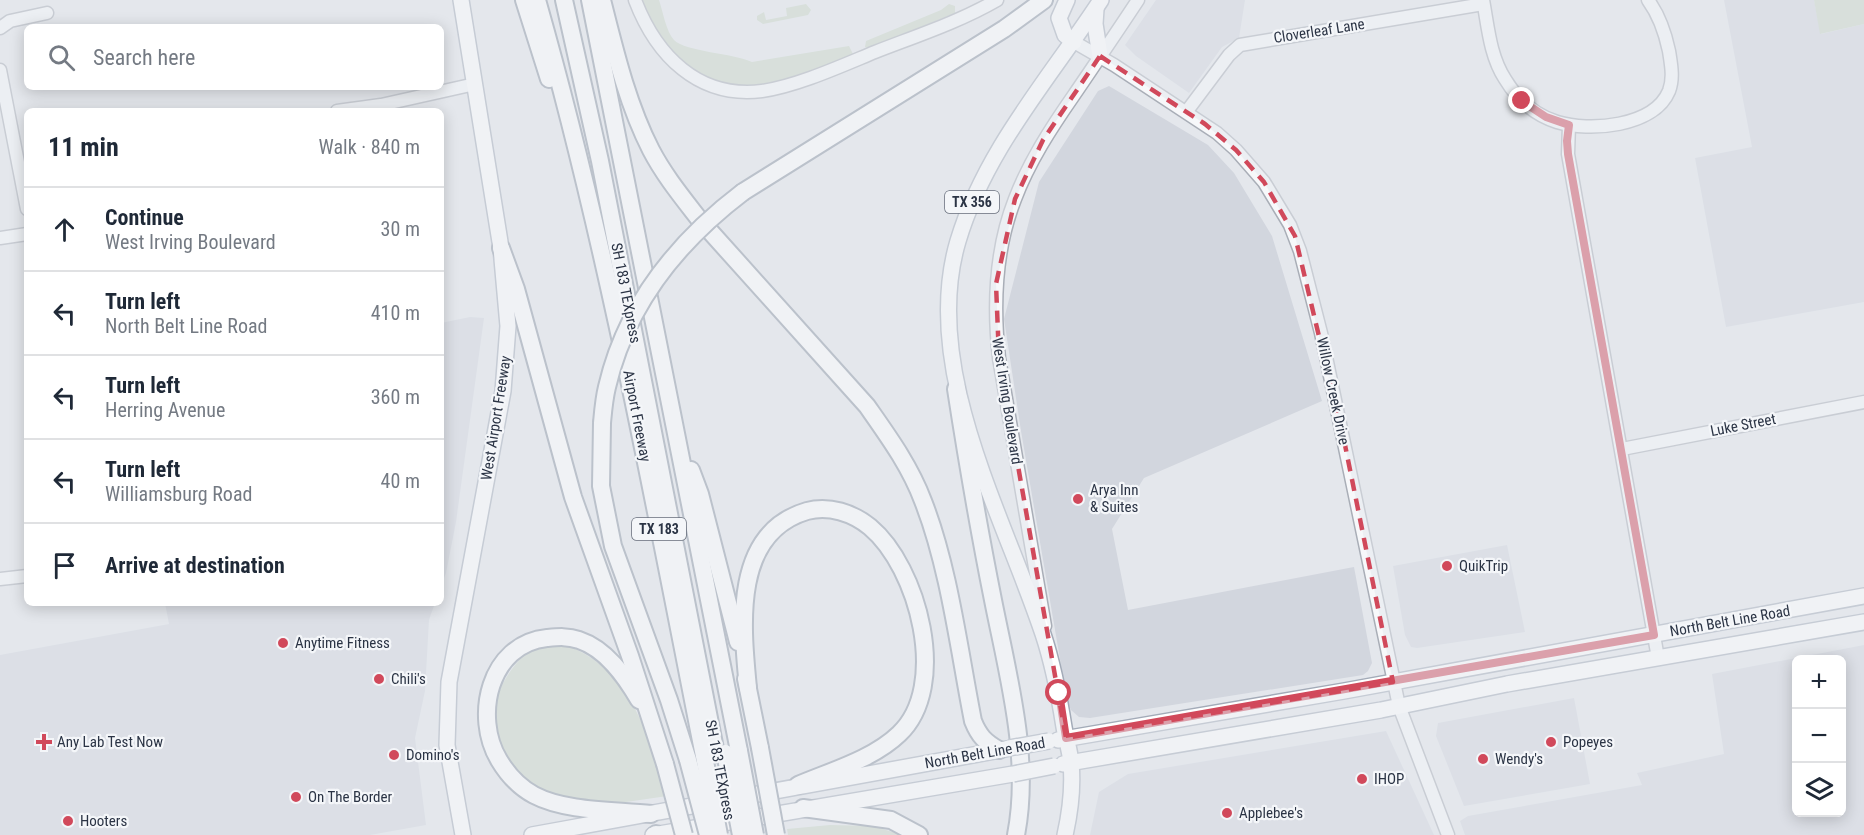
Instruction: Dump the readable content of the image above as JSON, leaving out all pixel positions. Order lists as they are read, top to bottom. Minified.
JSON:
{"streets":{"highway":["SH 183 TEXpress","Airport Freeway","TX 183"],"main road":["TX 356","West Irving Boulevard","West Airport Freeway","North Belt Line Road"],"street":["Cloverleaf Lane","Willow Creek Drive","Luke Street"]},"crossings":[["Cloverleaf Lane","Willow Creek Drive"],["TX 356","Willow Creek Drive"],["SH 183 TEXpress","Airport Freeway"],["Willow Creek Drive","West Irving Boulevard"],["Willow Creek Drive","North Belt Line Road"],["West Irving Boulevard","North Belt Line Road"]],"places":{"other":["Arya Inn & Suites","QuikTrip","Anytime Fitness","Chili's","Popeyes","Domino's","Wendy's","IHOP","On The Border","Applebee's","Hooters"],"health":["Any Lab Test Now"]},"page":{"search":"Search here","heading":["11 min","Walk · 840 m"],"list":[["Continue","West Irving Boulevard","30 m"],["Turn left","North Belt Line Road","410 m"],["Turn left","Herring Avenue","360 m"],["Turn left","Williamsburg Road","40 m"],"Arrive at destination"],"map_buttons":["+","−"]}}
